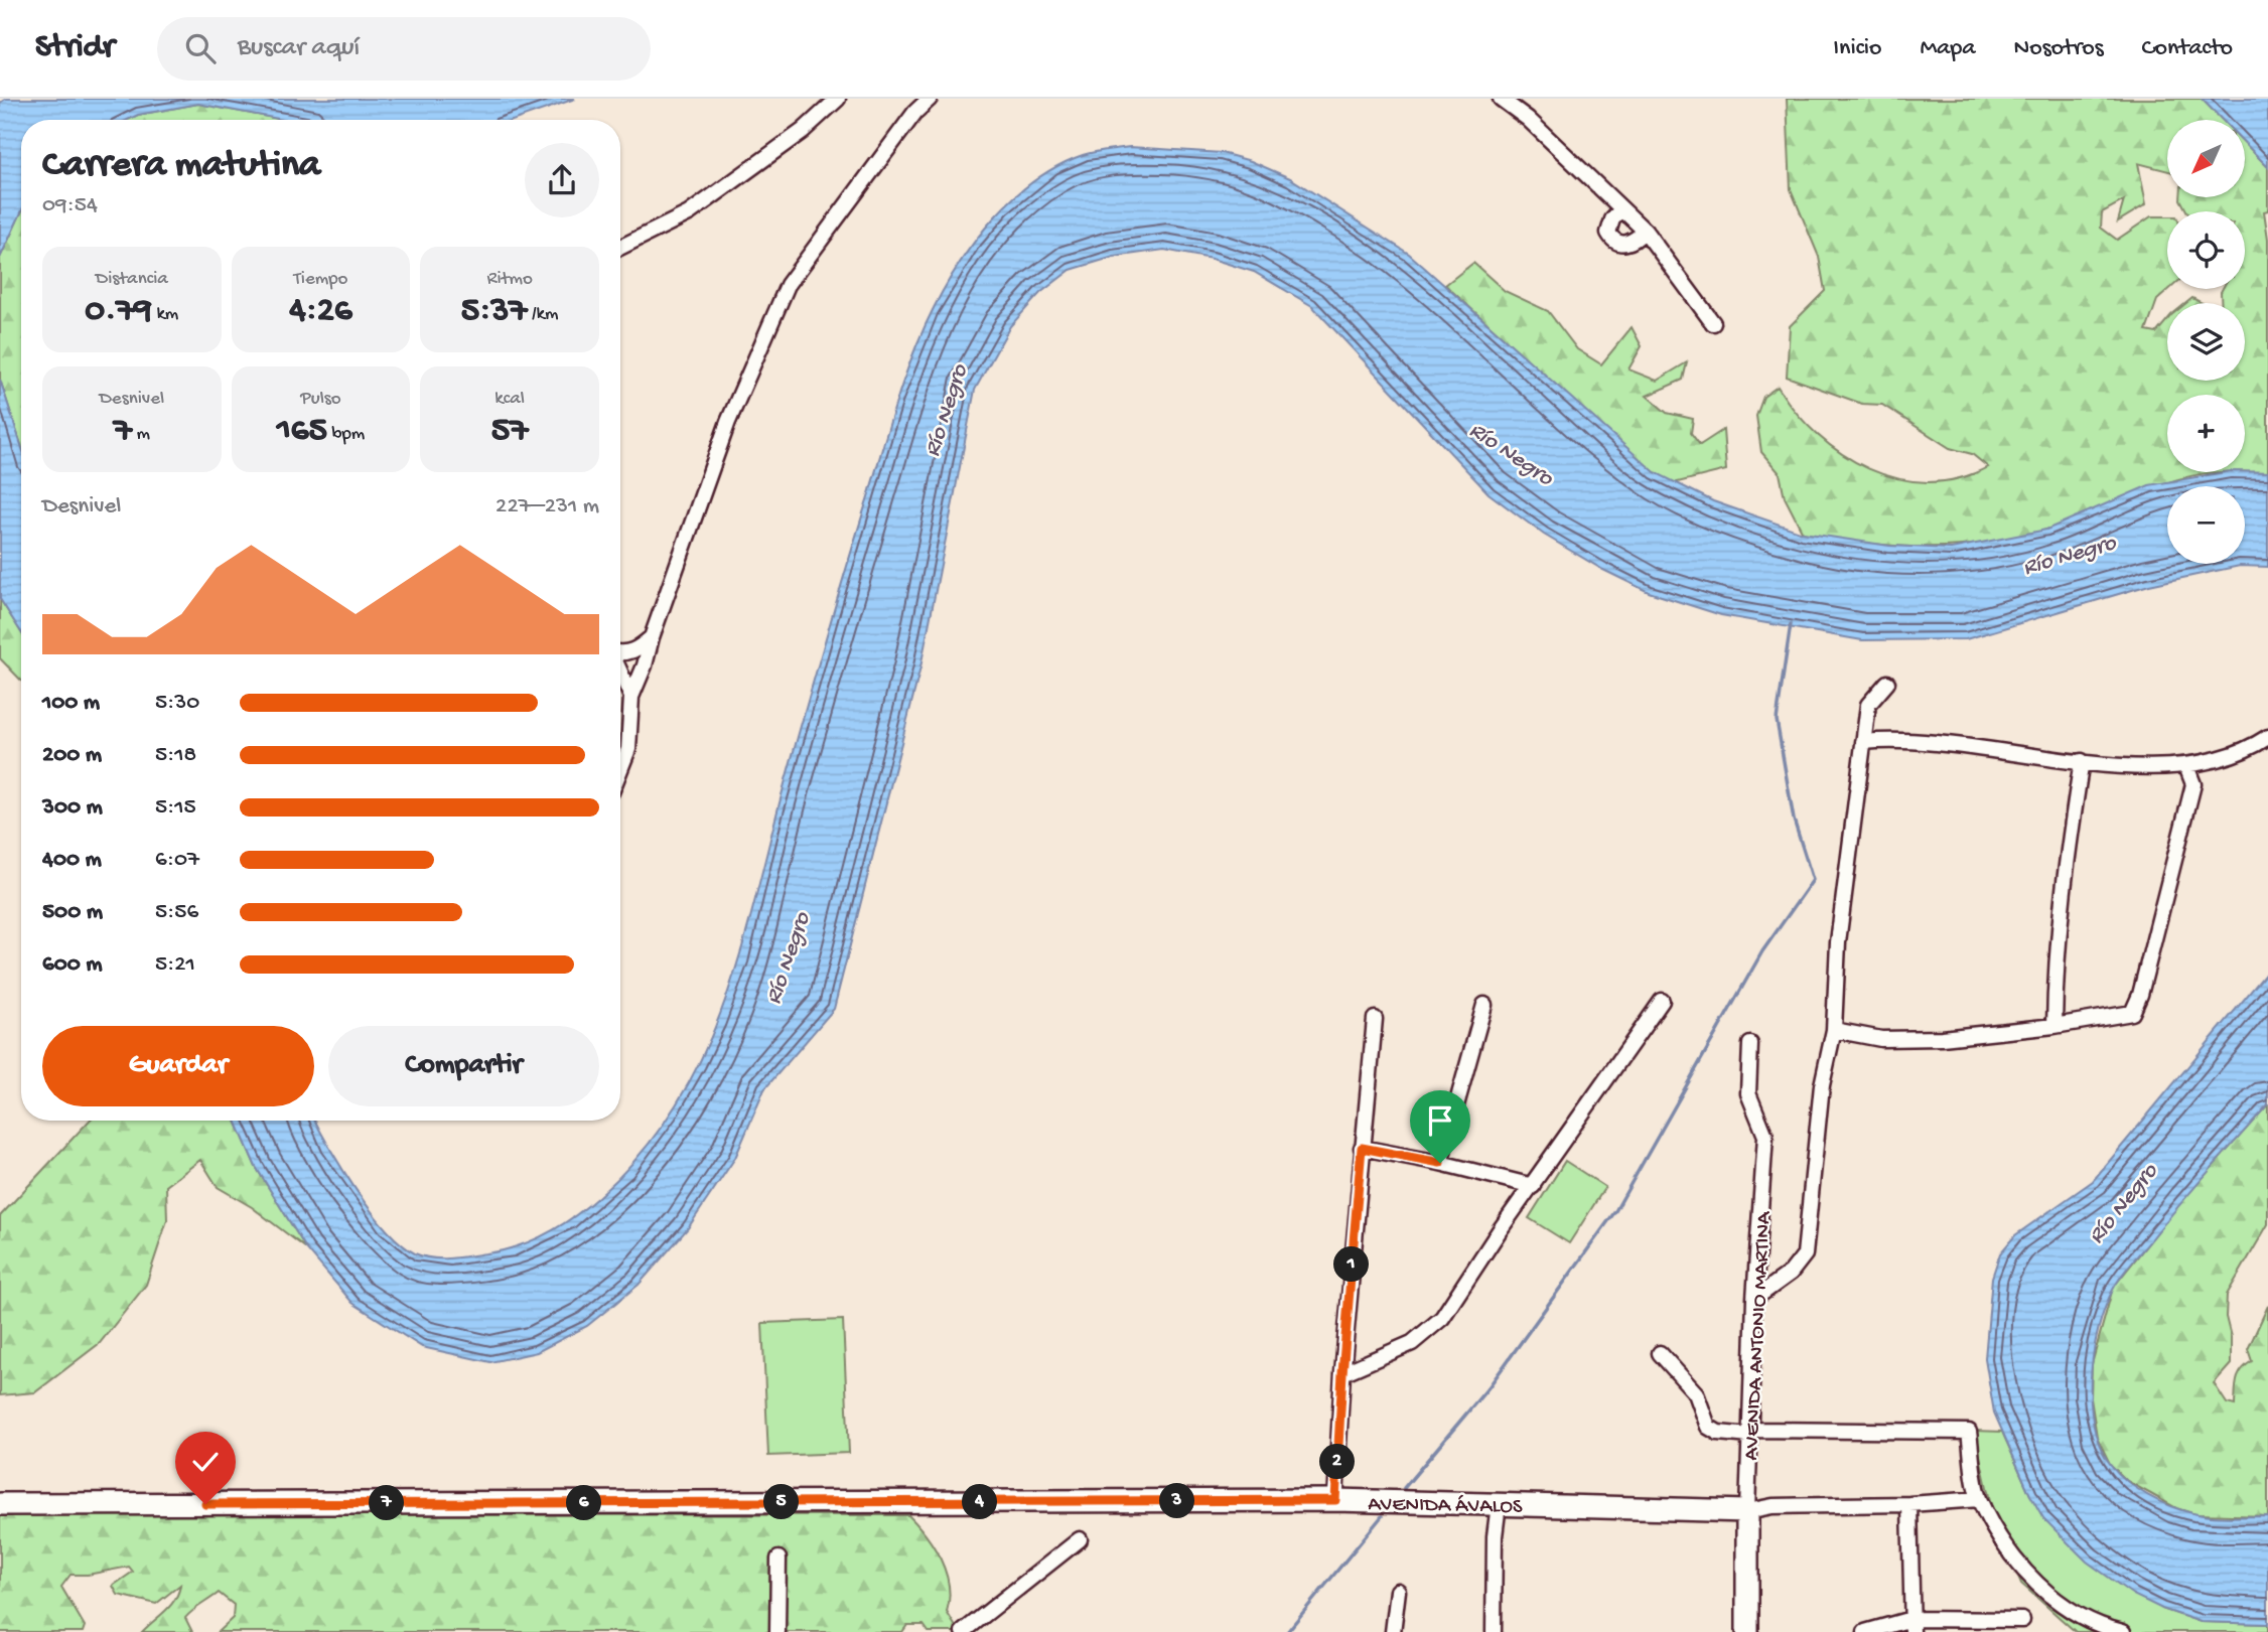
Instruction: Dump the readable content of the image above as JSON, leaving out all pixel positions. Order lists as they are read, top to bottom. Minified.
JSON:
{"streets":{"street":["AVENIDA ANTONIO MARTINA","AVENIDA ÁVALOS"]},"crossings":[["AVENIDA ANTONIO MARTINA","AVENIDA ÁVALOS"]],"water":["Río Negro"],"north":"bottom left","page":{"header":"Stridr","search":"Buscar aquí","nav":["Inicio","Mapa","Nosotros","Contacto"],"map_buttons":["+","−"],"heading":["Carrera matutina","09:54"],"stats":[["Distancia","0.79 km"],["Tiempo","4:26"],["Ritmo","5:37 /km"],["Desnivel","7 m"],["Pulso","165 bpm"],["kcal","57"]],"chart":["Desnivel","227–231 m"],"list":[{"name":"100 m","note":"5:30"},{"name":"200 m","note":"5:18"},{"name":"300 m","note":"5:15"},{"name":"400 m","note":"6:07"},{"name":"500 m","note":"5:56"},{"name":"600 m","note":"5:21"}],"buttons":["Guardar","Compartir"],"pins":["1","2","3","4","5","6","7"]}}
